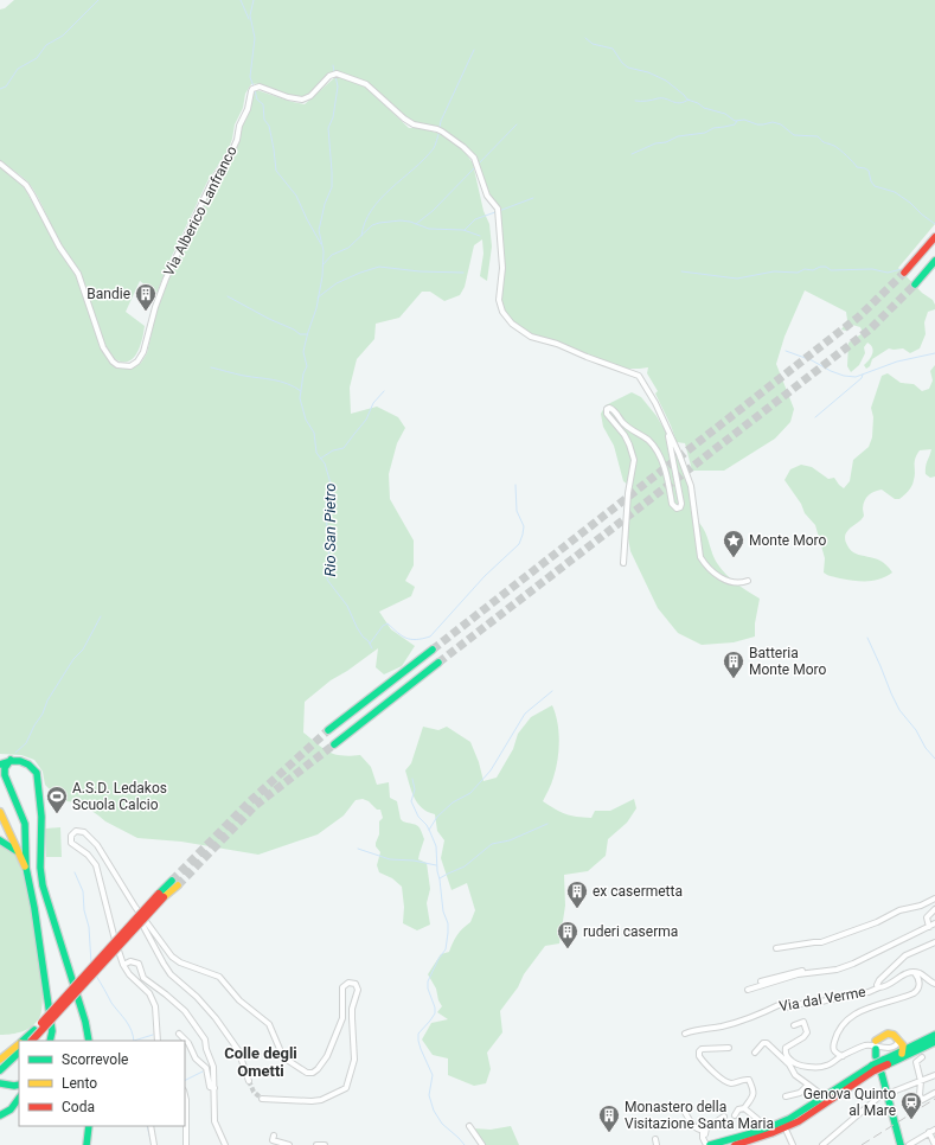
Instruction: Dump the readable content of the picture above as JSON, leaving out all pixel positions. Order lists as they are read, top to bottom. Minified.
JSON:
{"streets":{"street":["Via Alberico Lanfranco","Via dal Verme"]},"districts":["Colle degli Ometti"],"water":["Rio San Pietro"],"places":{"building":["Bandie","Batteria Monte Moro","ex casermetta","ruderi caserma","Monastero della Visitazione Santa Maria"],"place":["Monte Moro"],"sports":["A.S.D. Ledakos Scuola Calcio"],"station":["Genova Quinto al Mare"]},"legend":["Scorrevole","Lento","Coda"]}
